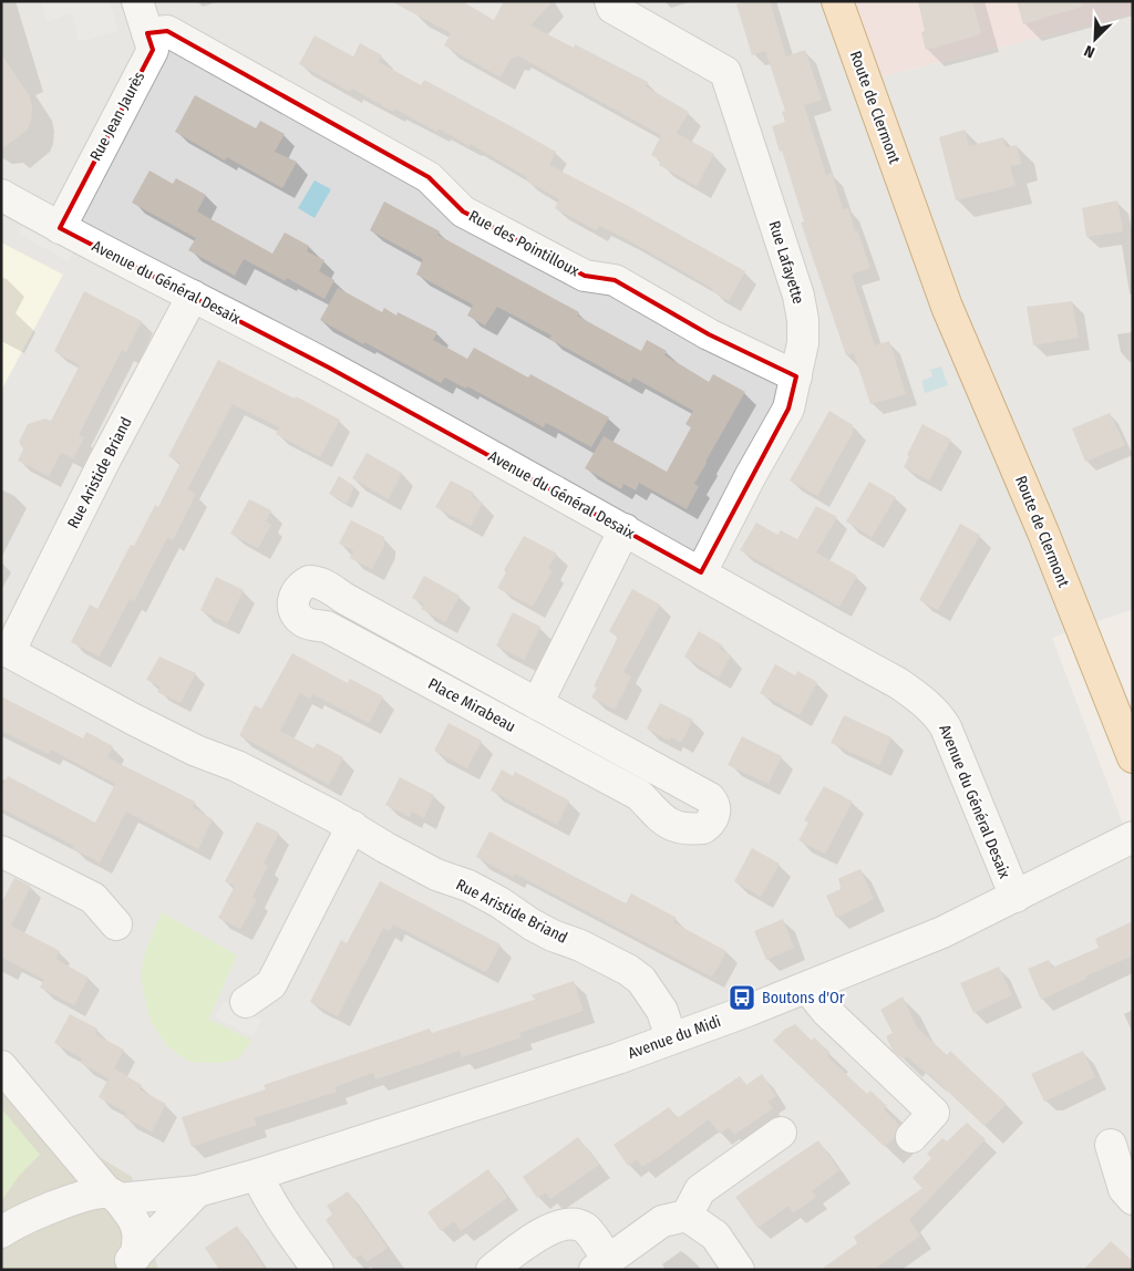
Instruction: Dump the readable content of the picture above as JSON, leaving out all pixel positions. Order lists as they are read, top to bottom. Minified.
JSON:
{"streets":{"main road":["Route de Clermont"],"street":["Rue Jean Jaurès","Rue des Pointilloux","Rue Lafayette","Avenue du Général Desaix","Rue Aristide Briand","Place Mirabeau","Avenue du Midi"]},"crossings":[["Rue Jean Jaurès","Rue des Pointilloux"],["Rue Jean Jaurès","Avenue du Général Desaix"],["Rue des Pointilloux","Rue Lafayette"],["Rue Lafayette","Avenue du Général Desaix"],["Avenue du Général Desaix","Rue Aristide Briand"],["Avenue du Général Desaix","Avenue du Midi"],["Rue Aristide Briand","Avenue du Midi"]],"places":{"bus stop":["Boutons d'Or"]},"north":"bottom left"}
